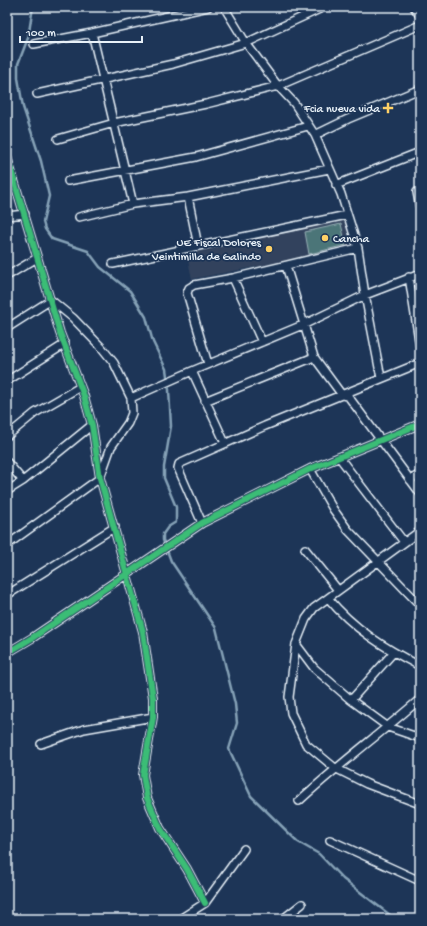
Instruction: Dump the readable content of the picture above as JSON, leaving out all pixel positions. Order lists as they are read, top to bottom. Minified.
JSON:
{"places":{"health":["Fcia nueva vida"],"other":["Cancha","UE Fiscal Dolores Veintimilla de Galindo"]},"scale_bar":"100 m"}
